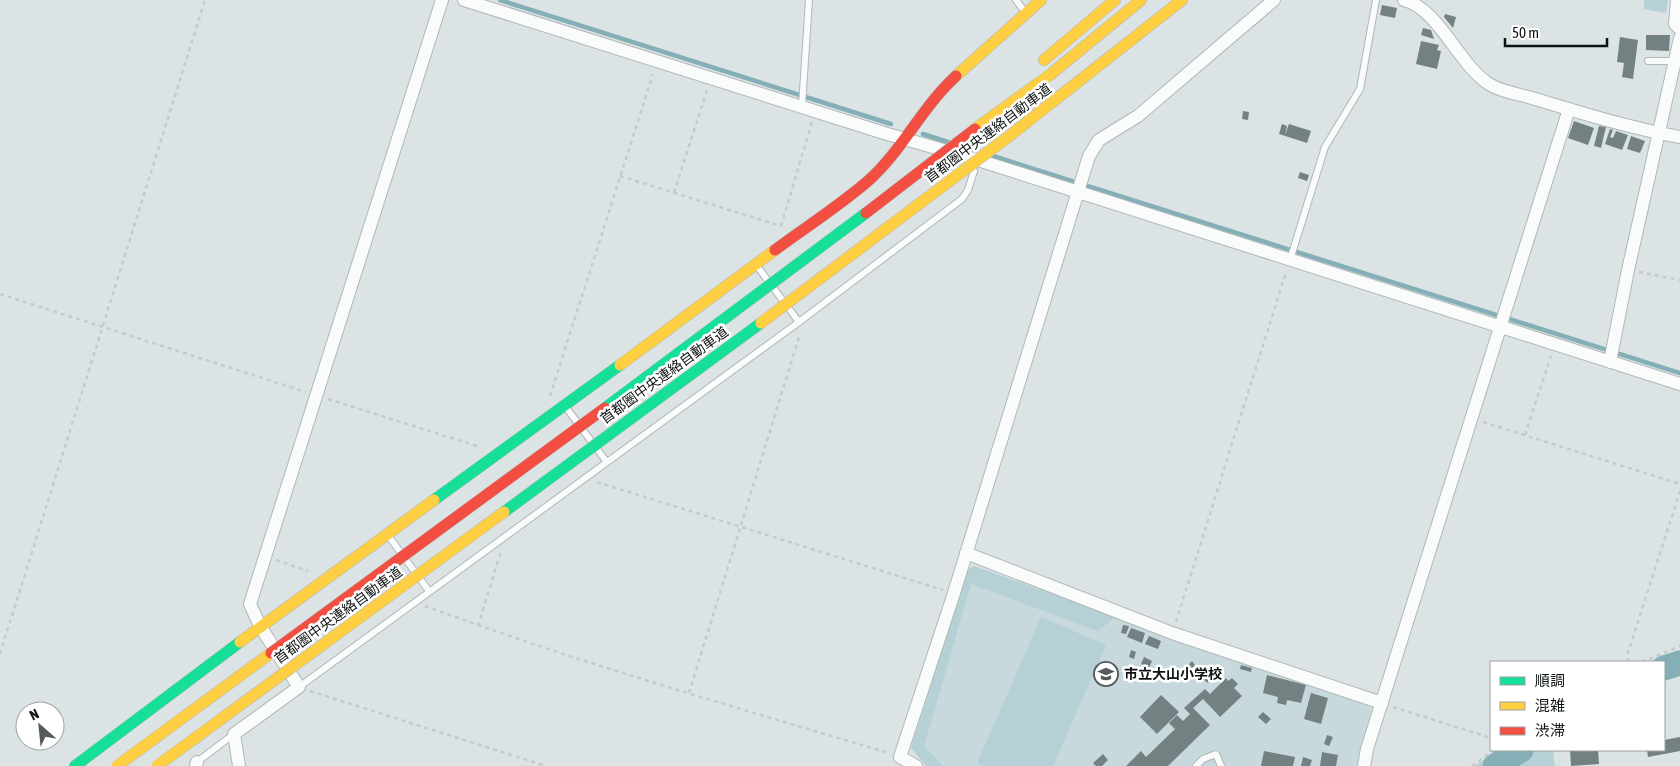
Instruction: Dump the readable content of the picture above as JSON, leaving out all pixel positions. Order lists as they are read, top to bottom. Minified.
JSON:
{"streets":{"main road":["首都圏中央連絡自動車道"]},"places":{"school or university":["市立大山小学校"]},"legend":["順調","混雑","渋滞"],"scale_bar":"50 m","north":"top left"}
